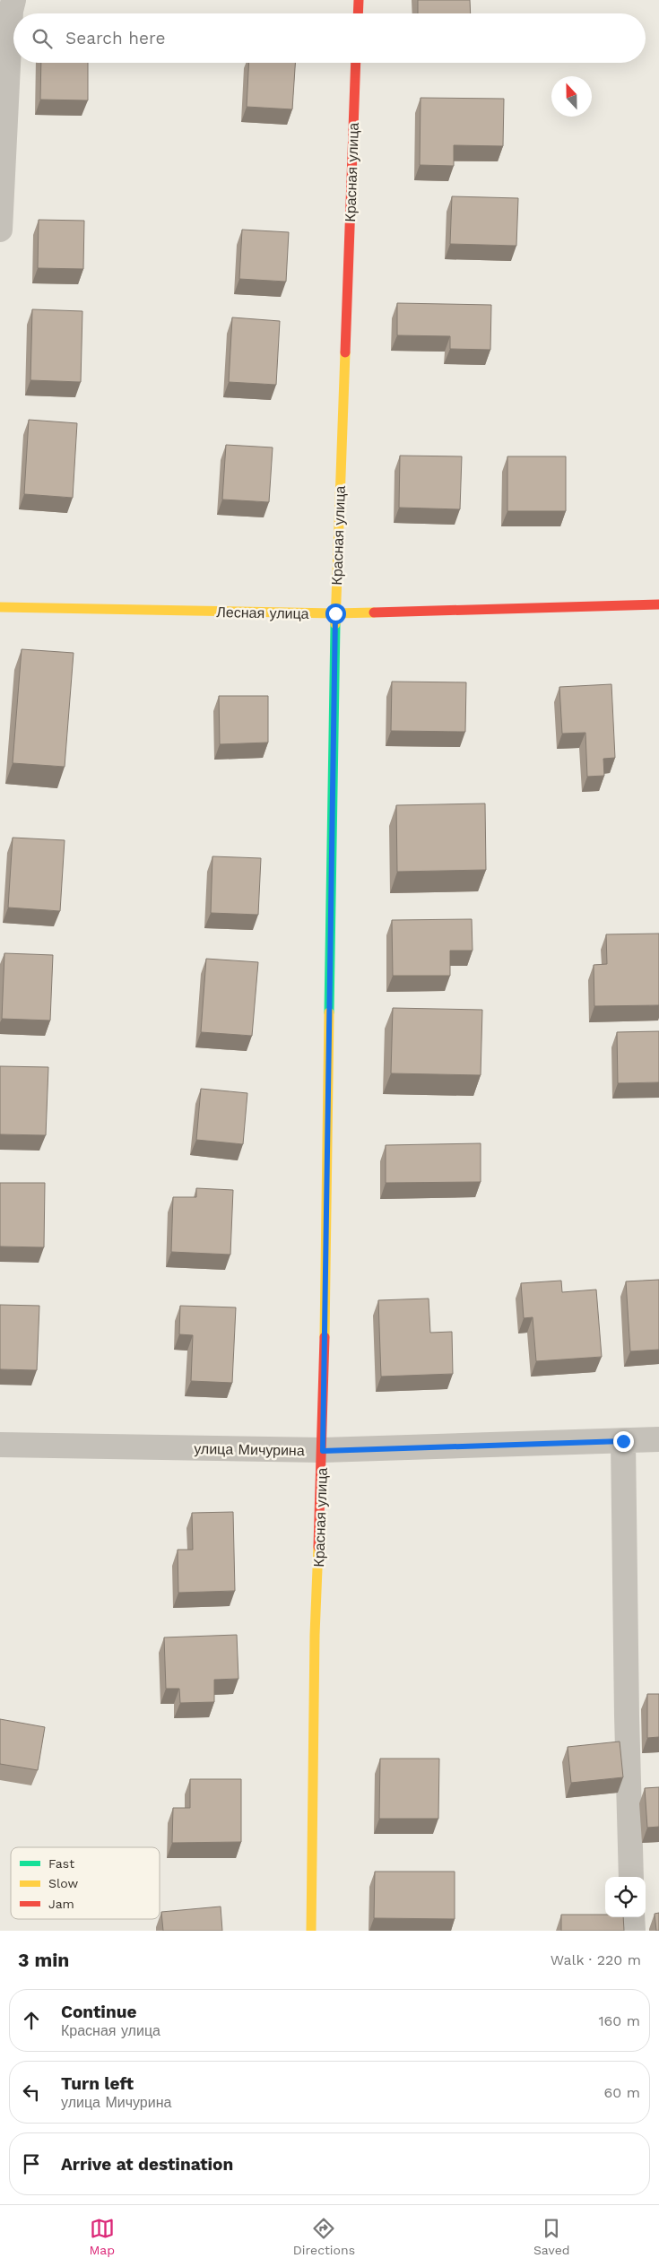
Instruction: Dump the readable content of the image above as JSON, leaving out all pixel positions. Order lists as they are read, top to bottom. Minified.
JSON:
{"streets":{"main road":["Красная улица","Лесная улица"],"street":["улица Мичурина"]},"crossings":[["Красная улица","Лесная улица"],["Красная улица","улица Мичурина"]],"legend":["Fast","Slow","Jam"],"north":"top","page":{"search":"Search here","heading":["3 min","Walk · 220 m"],"list":[["Continue","Красная улица","160 m"],["Turn left","улица Мичурина","60 m"],"Arrive at destination"],"nav":["Map","Directions","Saved"]}}
